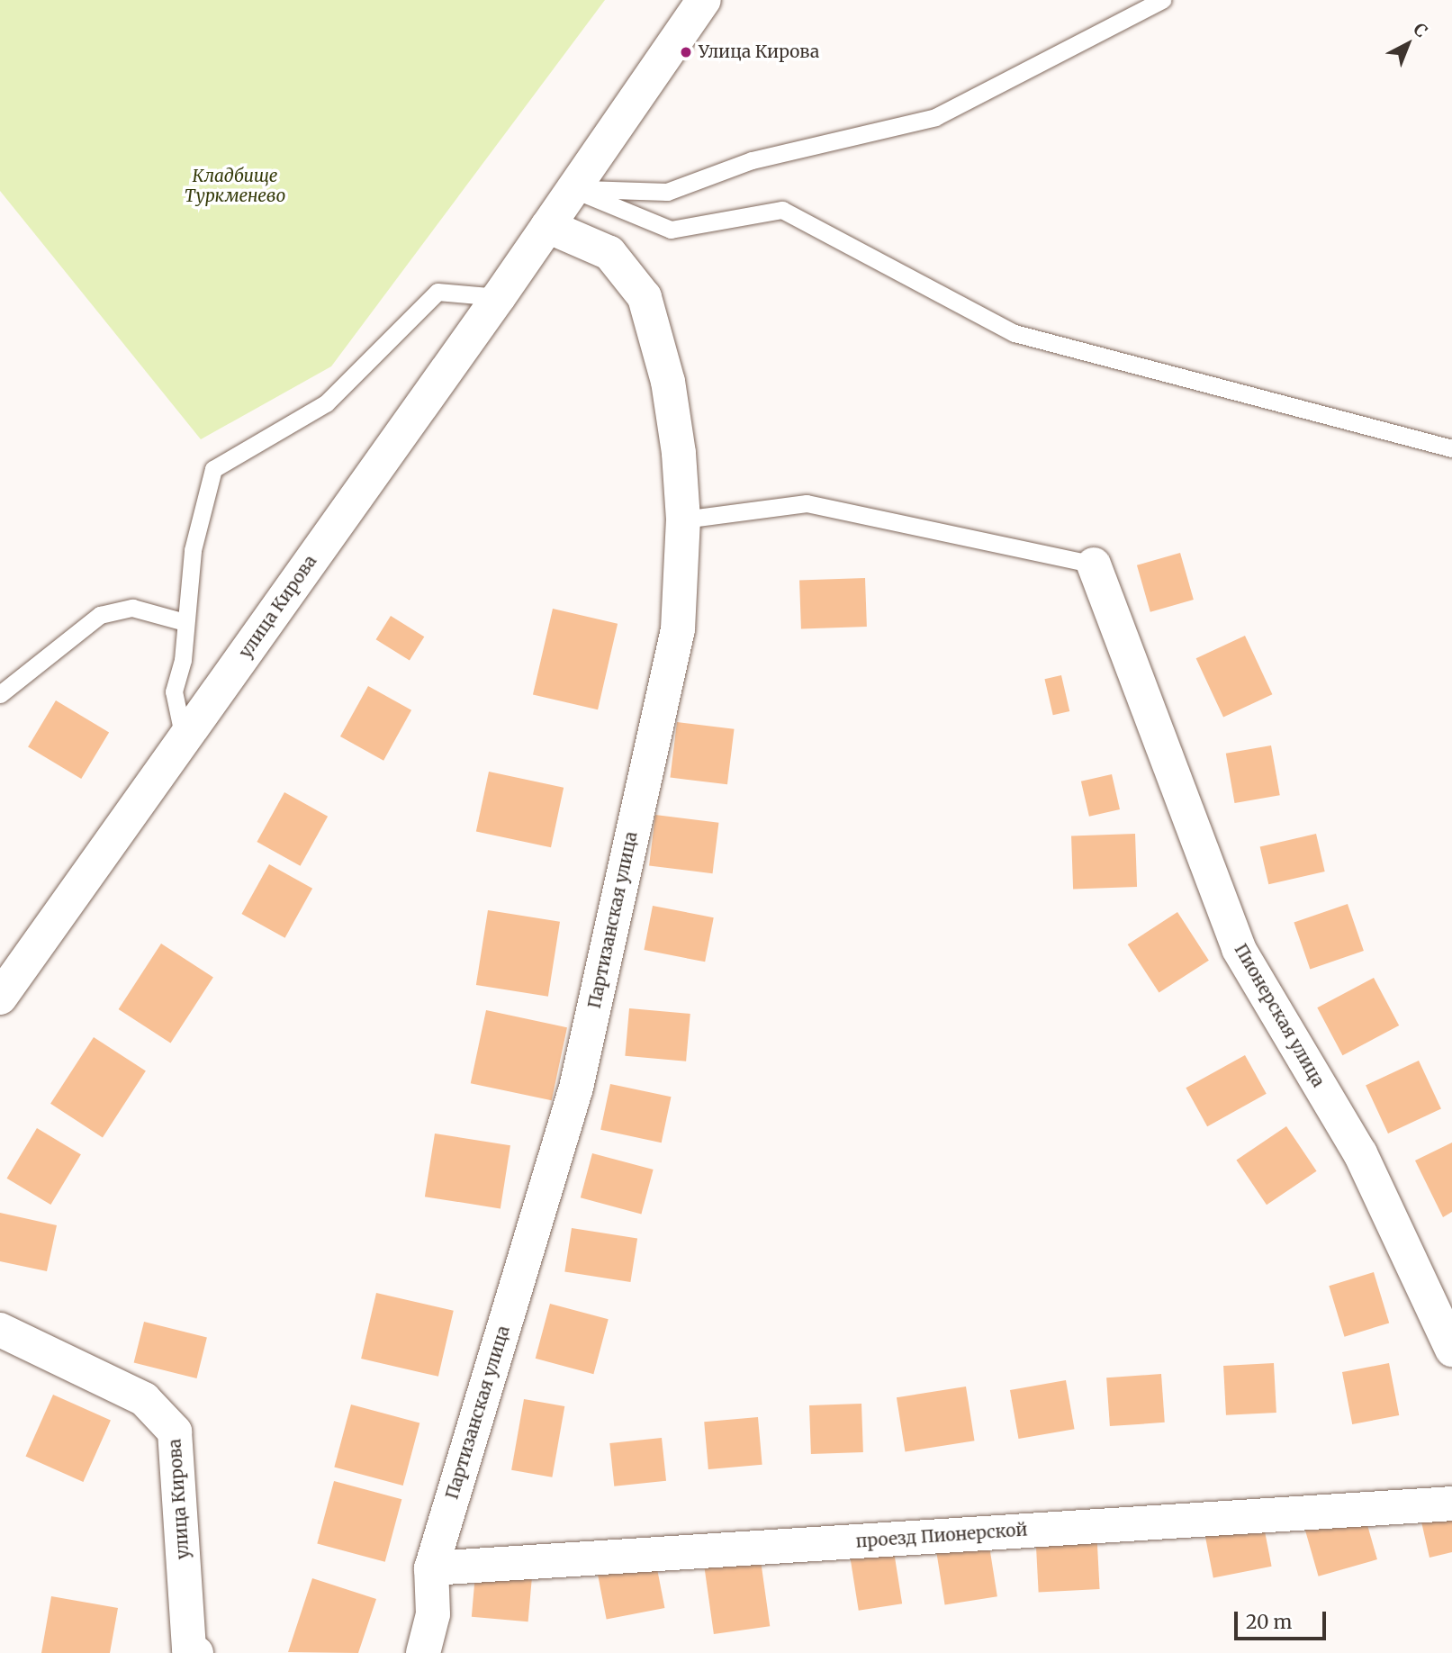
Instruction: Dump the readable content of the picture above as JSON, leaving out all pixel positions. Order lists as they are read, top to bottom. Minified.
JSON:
{"streets":{"street":["улица Кирова","Партизанская улица","Пионерская улица","проезд Пионерской"]},"crossings":[["улица Кирова","Партизанская улица"],["Партизанская улица","проезд Пионерской"]],"parks":["Кладбище Туркменево"],"places":["Улица Кирова"],"scale_bar":"20 m","north":"top right"}
